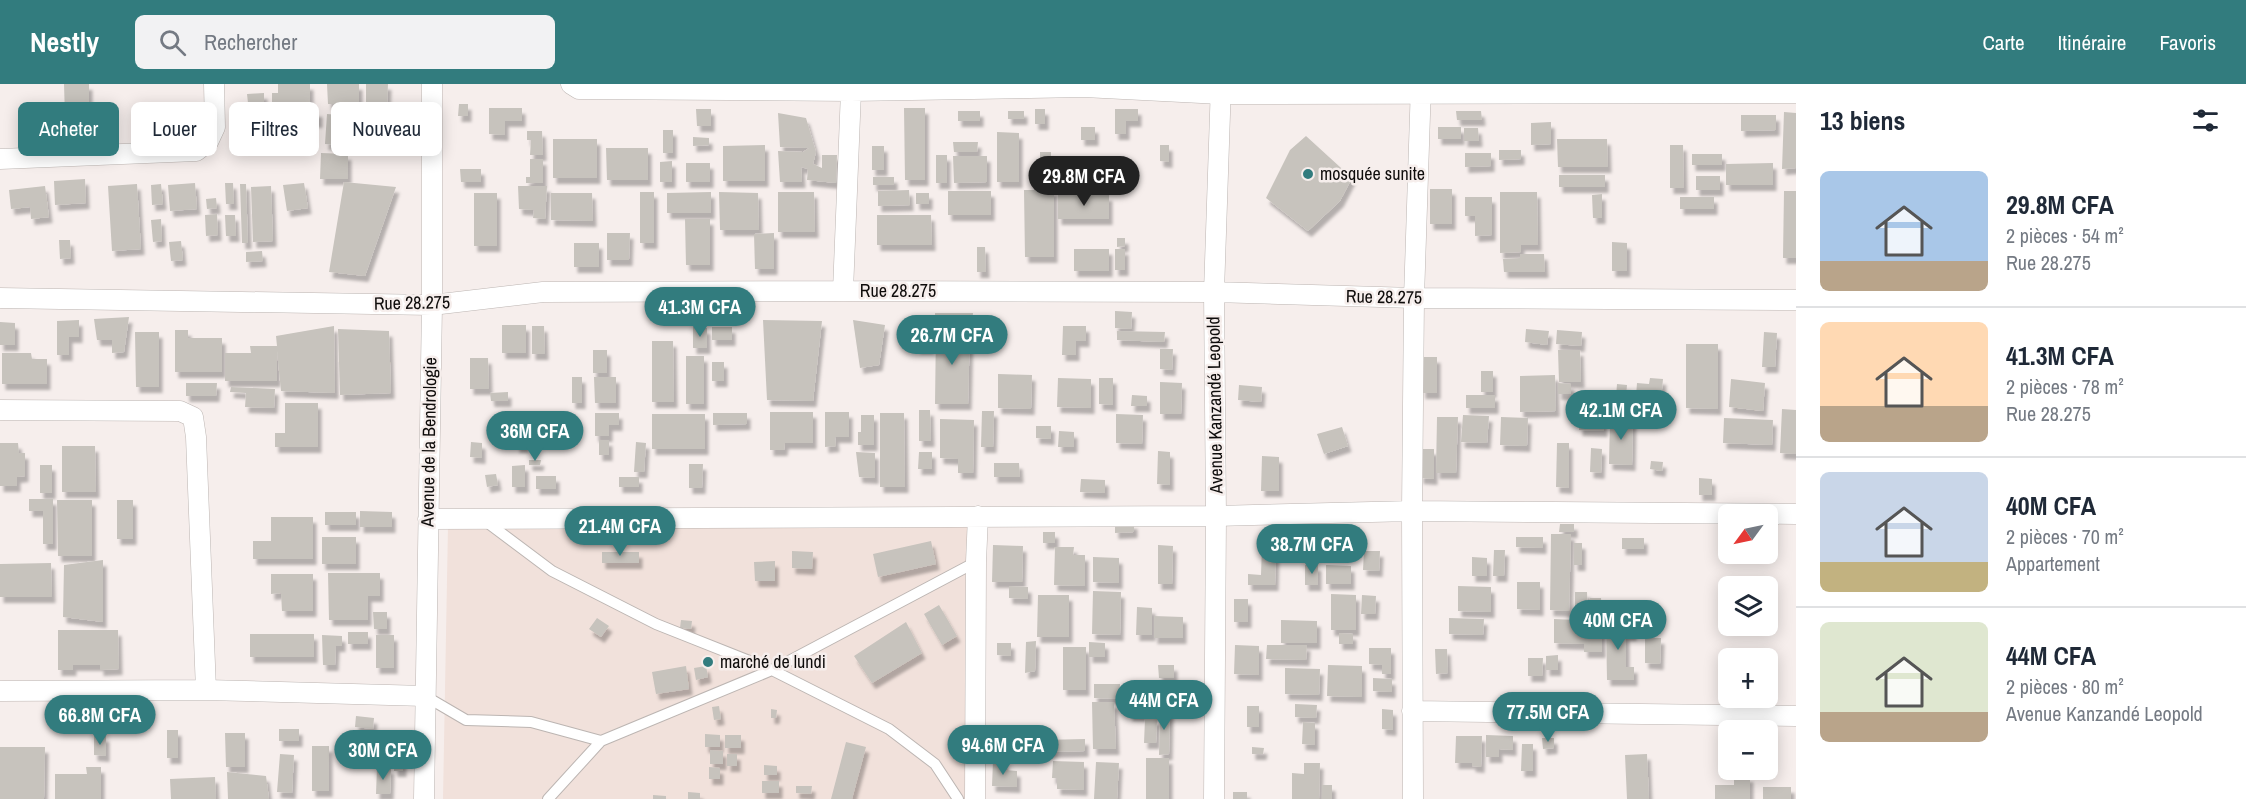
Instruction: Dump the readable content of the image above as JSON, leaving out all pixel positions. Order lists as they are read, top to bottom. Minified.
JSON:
{"streets":{"street":["Rue 28.275","Avenue Kanzandé Leopold","Avenue de la Bendrologie"]},"crossings":[["Rue 28.275","Avenue Kanzandé Leopold"],["Rue 28.275","Avenue de la Bendrologie"]],"places":["mosquée sunite","marché de lundi"],"north":"bottom left","page":{"header":"Nestly","search":"Rechercher","nav":["Carte","Itinéraire","Favoris"],"heading":"13 biens","chip":["Acheter","Louer","Filtres","Nouveau"],"price":["29.8M CFA","41.3M CFA","26.7M CFA","42.1M CFA","36M CFA","21.4M CFA","38.7M CFA","40M CFA","44M CFA","77.5M CFA","66.8M CFA","94.6M CFA","30M CFA"],"list":[{"name":"29.8M CFA","note":"2 pièces · 54 m² · Rue 28.275"},{"name":"41.3M CFA","note":"2 pièces · 78 m² · Rue 28.275"},{"name":"40M CFA","note":"2 pièces · 70 m² · Appartement"},{"name":"44M CFA","note":"2 pièces · 80 m² · Avenue Kanzandé Leopold"}],"map_buttons":["+","−"]}}
